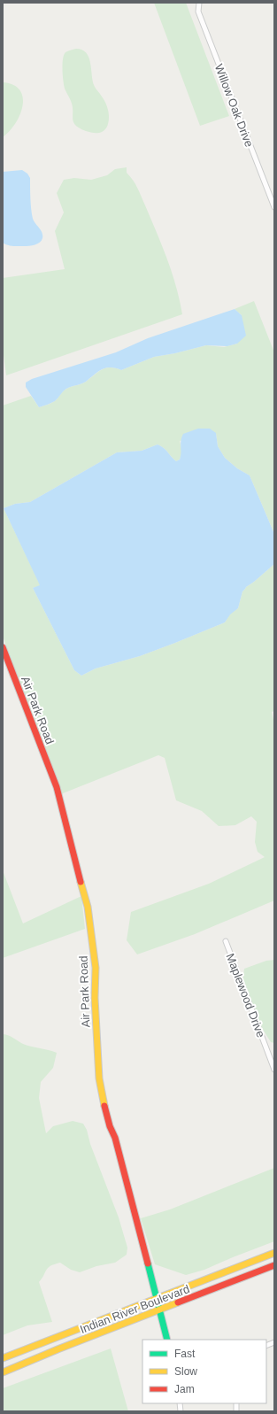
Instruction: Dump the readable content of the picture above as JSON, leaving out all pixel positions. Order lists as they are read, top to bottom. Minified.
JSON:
{"streets":{"street":["Willow Oak Drive","Air Park Road","Maplewood Drive","Indian River Boulevard"]},"crossings":[["Air Park Road","Indian River Boulevard"]],"legend":["Fast","Slow","Jam"]}
